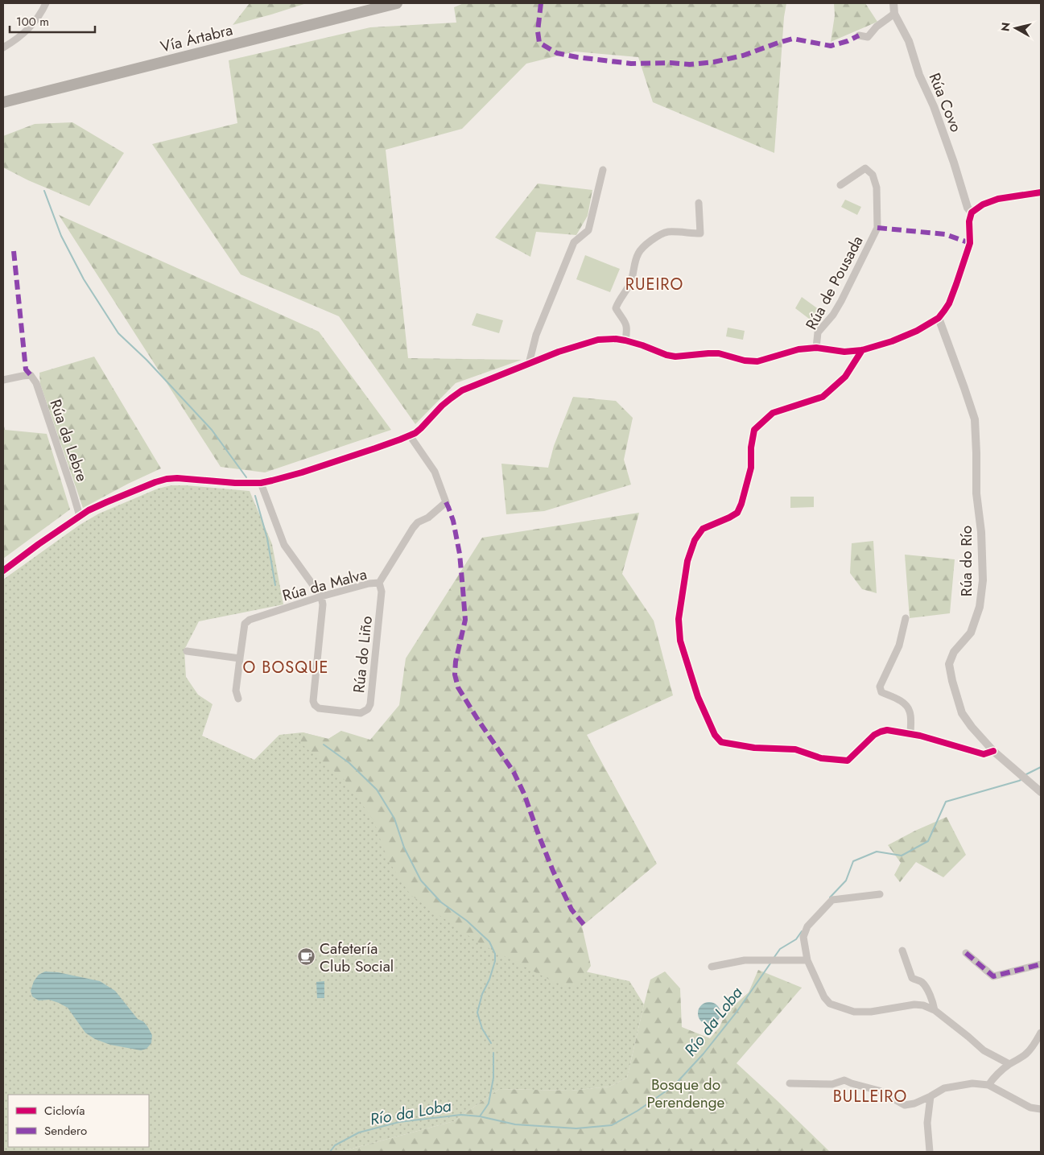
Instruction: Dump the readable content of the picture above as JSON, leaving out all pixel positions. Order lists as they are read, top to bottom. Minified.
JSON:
{"streets":{"highway":["Vía Ártabra"],"street":["Rúa Covo","Rúa de Pousada","Rúa da Lebre","Rúa do Río","Rúa da Malva","Rúa do Liño"]},"crossings":[["Rúa da Malva","Rúa do Liño"]],"districts":["RUEIRO","O BOSQUE","BULLEIRO"],"water":["Río da Loba"],"parks":["Bosque do Perendenge"],"places":{"cafe":["Cafetería Club Social"]},"legend":["Ciclovía","Sendero"],"scale_bar":"100 m","north":"left"}
